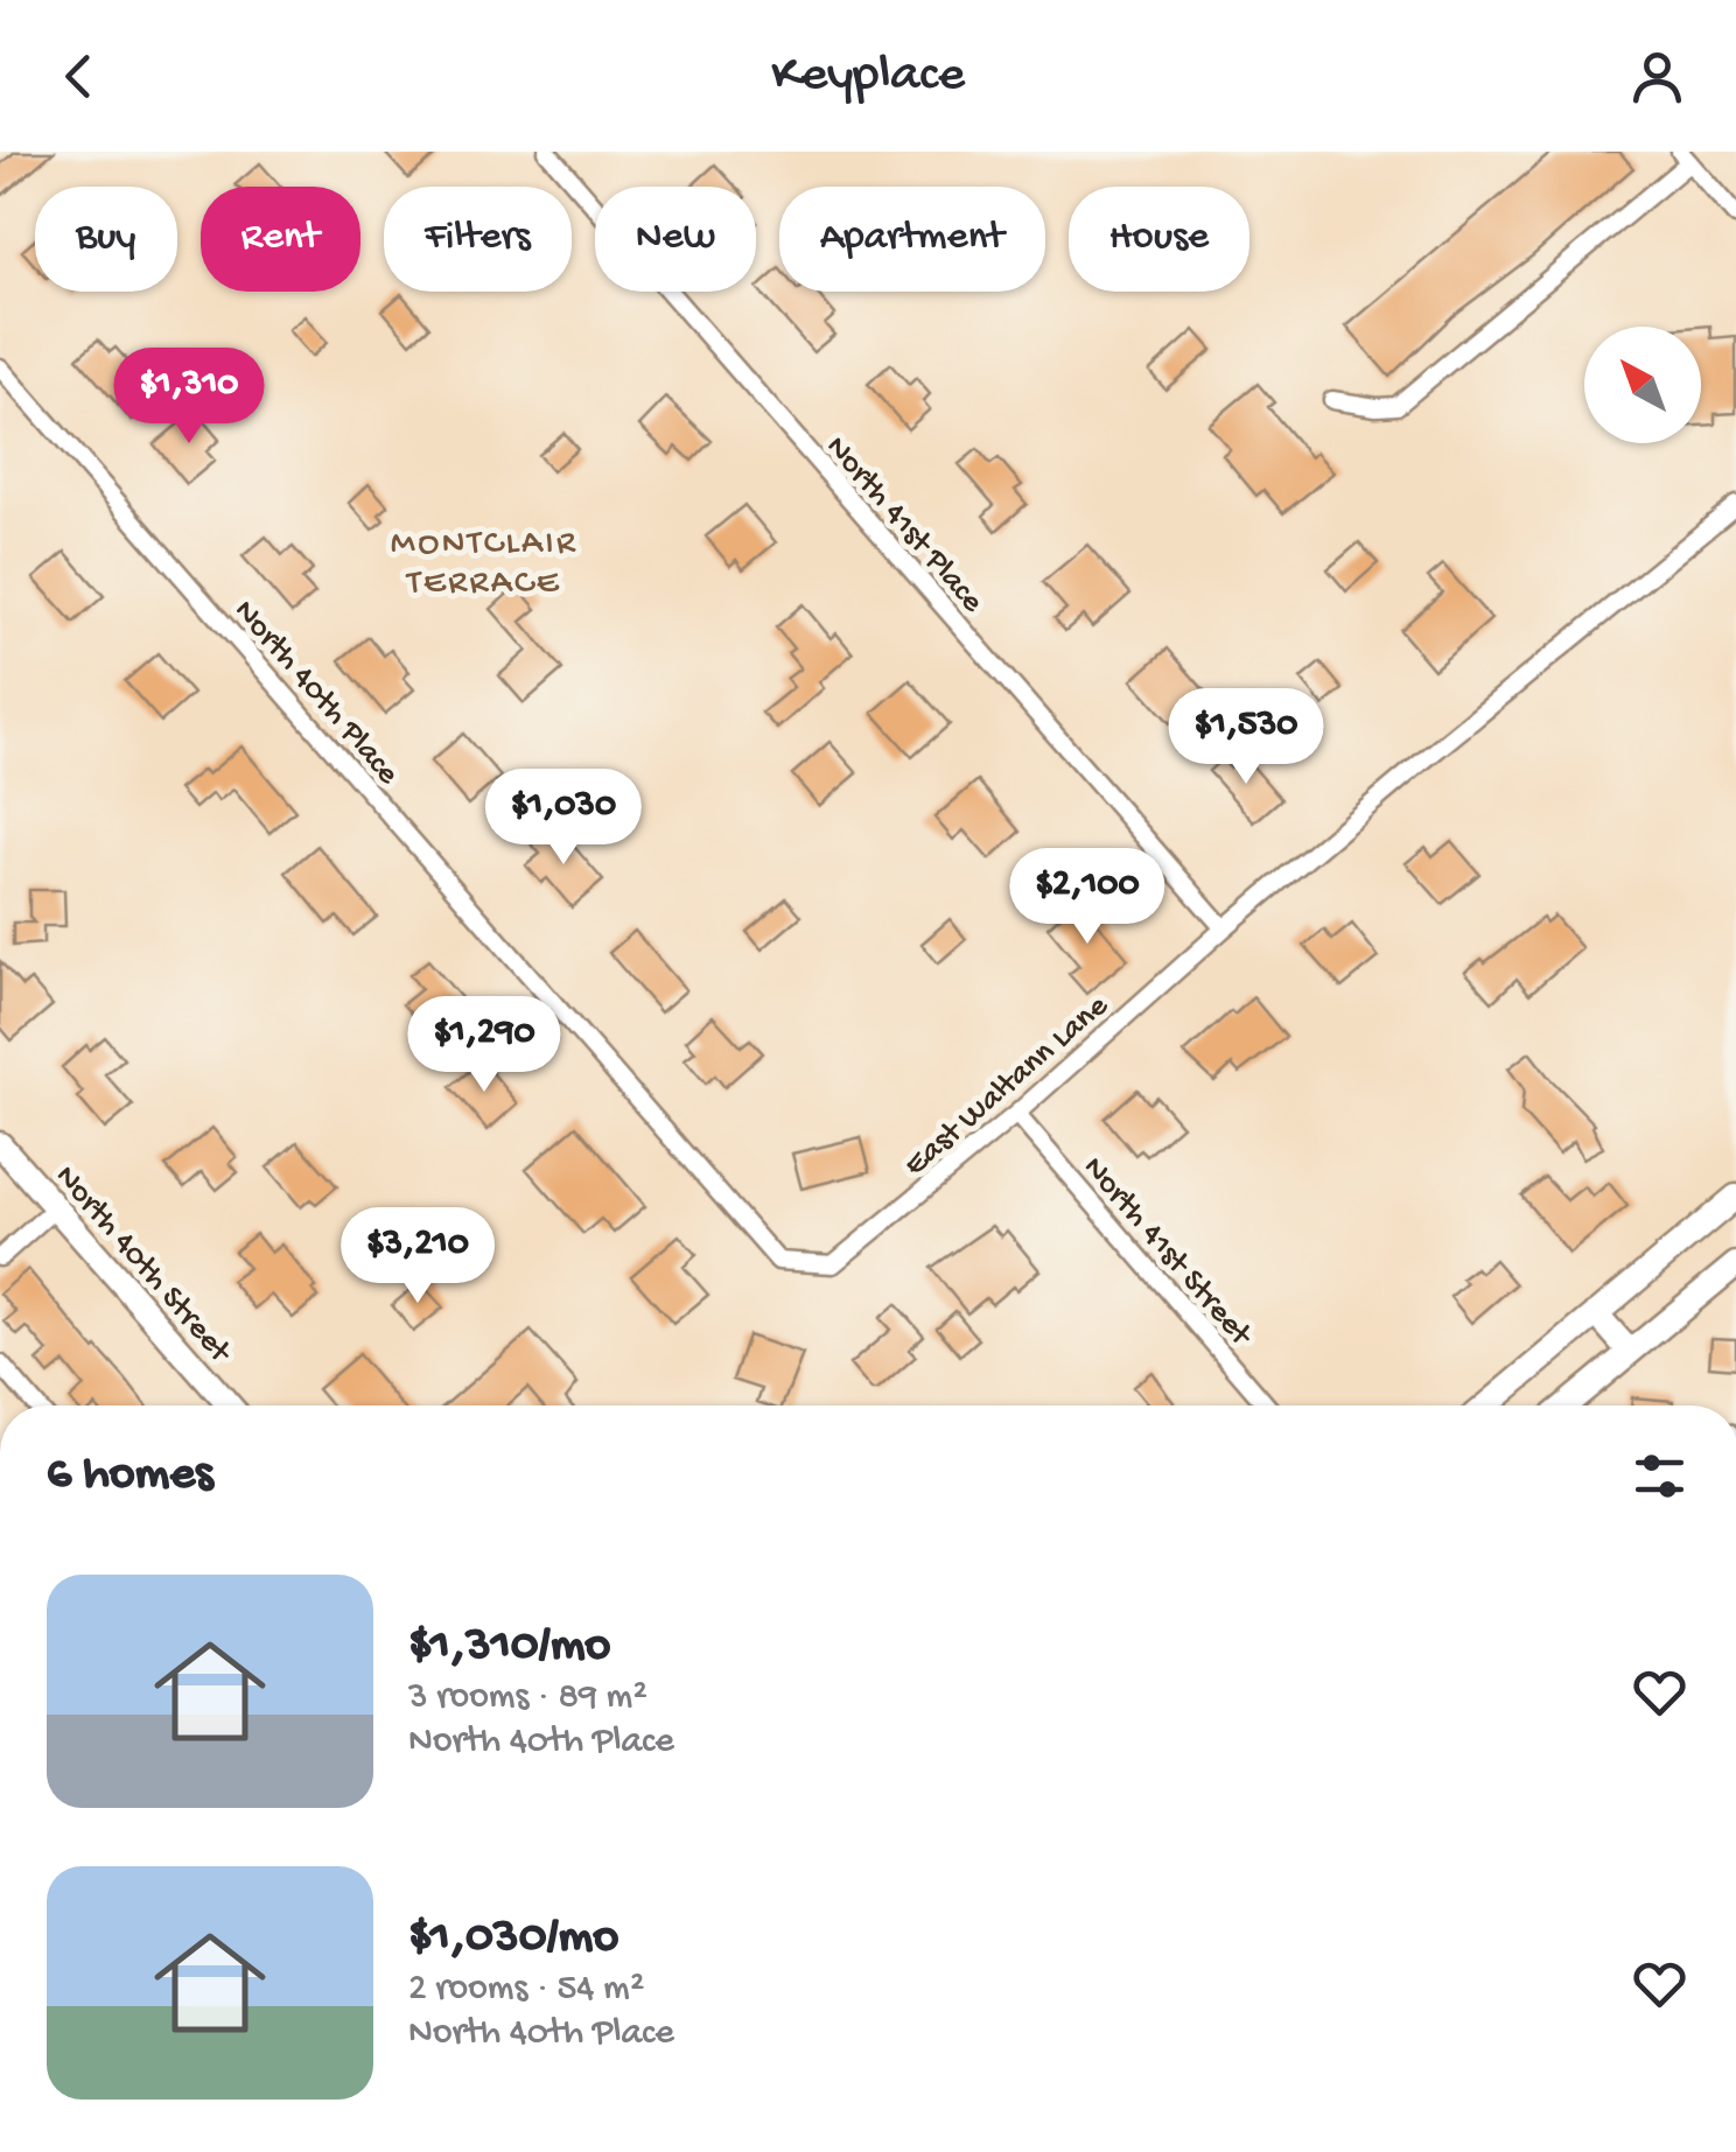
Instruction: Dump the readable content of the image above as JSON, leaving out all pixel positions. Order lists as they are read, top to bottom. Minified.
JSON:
{"streets":{"main road":["North 40th Street"],"street":["North 41st Place","North 40th Place","East Waltann Lane","North 41st Street"]},"crossings":[["North 41st Place","East Waltann Lane"],["North 40th Place","East Waltann Lane"],["East Waltann Lane","North 41st Street"]],"districts":["MONTCLAIR TERRACE"],"north":"top left","page":{"header":"Keyplace","chip":["Buy","Rent","Filters","New","Apartment","House"],"price":["$1,310","$1,530","$1,030","$2,100","$1,290","$3,210"],"heading":"6 homes","list":[{"name":"$1,310/mo","note":"3 rooms · 89 m² · North 40th Place"},{"name":"$1,030/mo","note":"2 rooms · 54 m² · North 40th Place"}]}}
